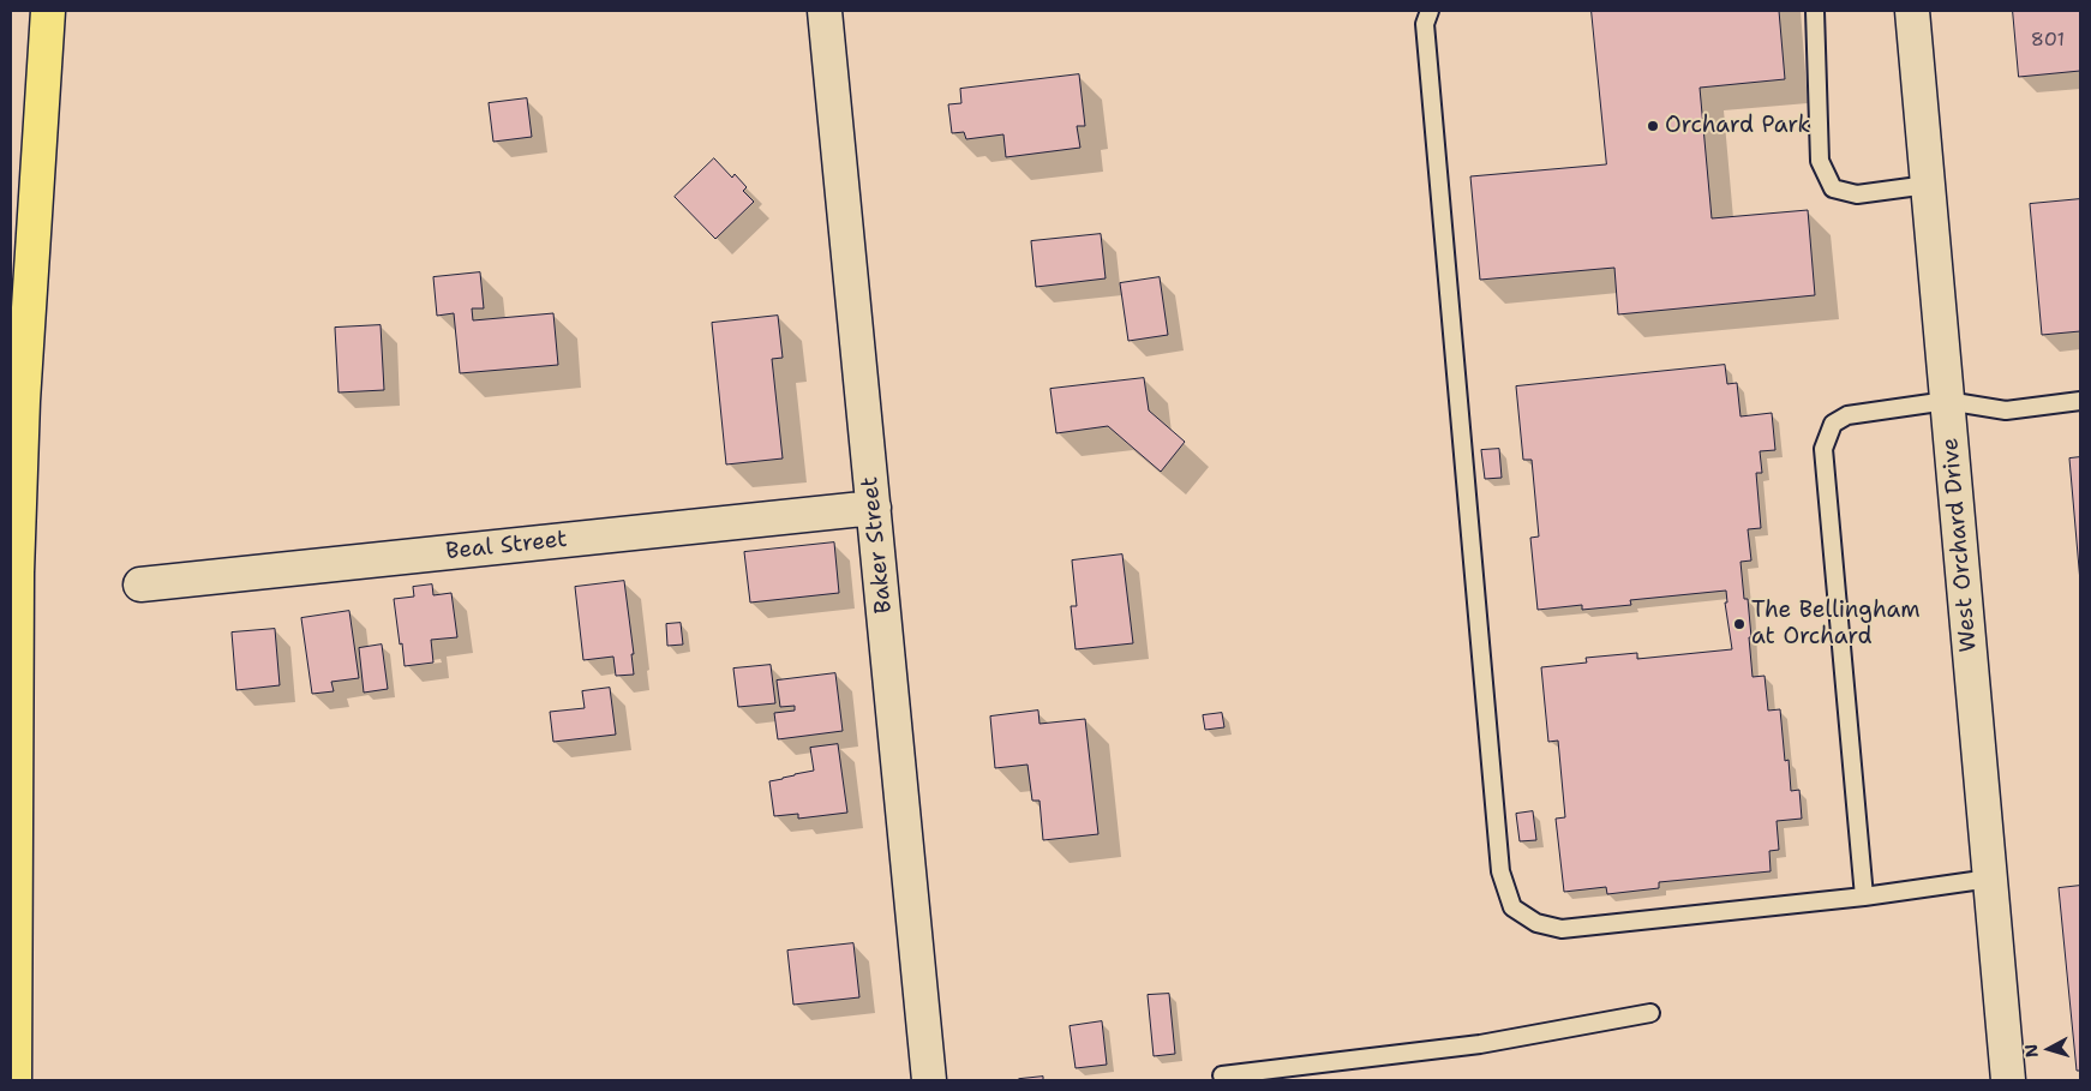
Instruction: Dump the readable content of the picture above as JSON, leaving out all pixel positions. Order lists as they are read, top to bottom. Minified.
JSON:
{"streets":{"street":["Baker Street","West Orchard Drive","Beal Street"]},"crossings":[["Baker Street","Beal Street"]],"places":["Orchard Park","The Bellingham at Orchard"],"house_numbers":["801"],"north":"left"}
